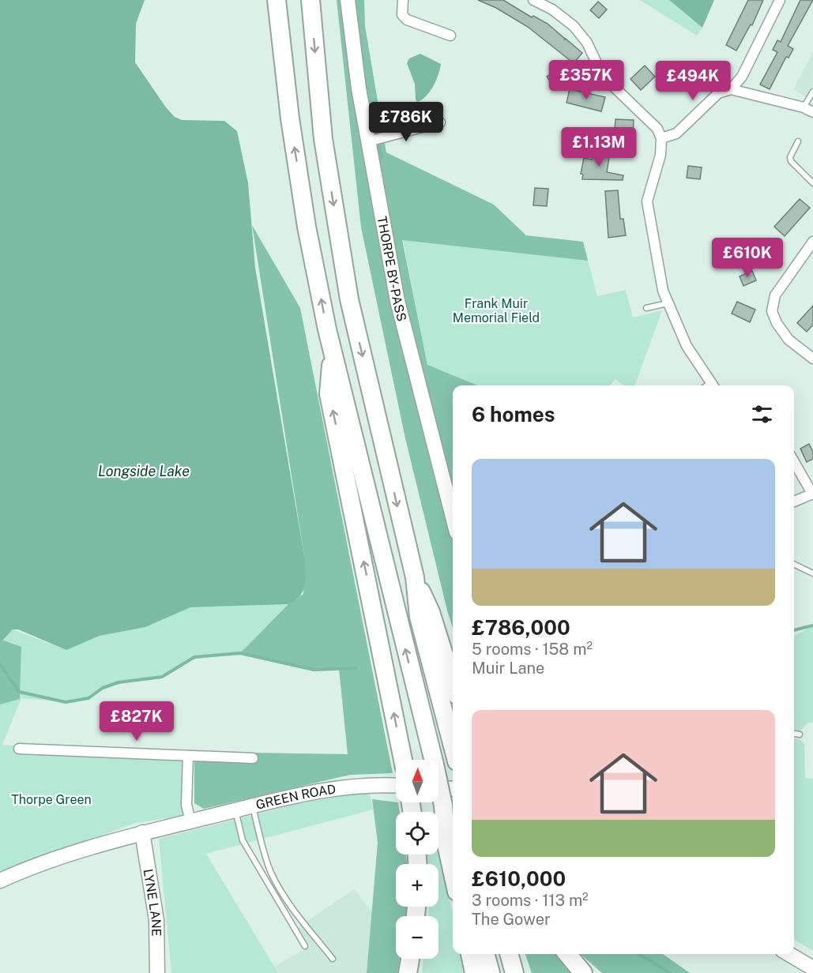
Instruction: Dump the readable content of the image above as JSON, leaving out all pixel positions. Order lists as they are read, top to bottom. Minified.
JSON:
{"streets":{"main road":["THORPE BY-PASS","GREEN ROAD","LYNE LANE"]},"crossings":[["GREEN ROAD","LYNE LANE"]],"water":["Longside Lake"],"parks":["Frank Muir Memorial Field","Thorpe Green"],"north":"top","page":{"price":["£357K","£494K","£786K","£1.13M","£610K","£827K"],"heading":"6 homes","list":[{"name":"£786,000","note":"5 rooms · 158 m² · Muir Lane"},{"name":"£610,000","note":"3 rooms · 113 m² · The Gower"}],"map_buttons":["+","−"]}}
